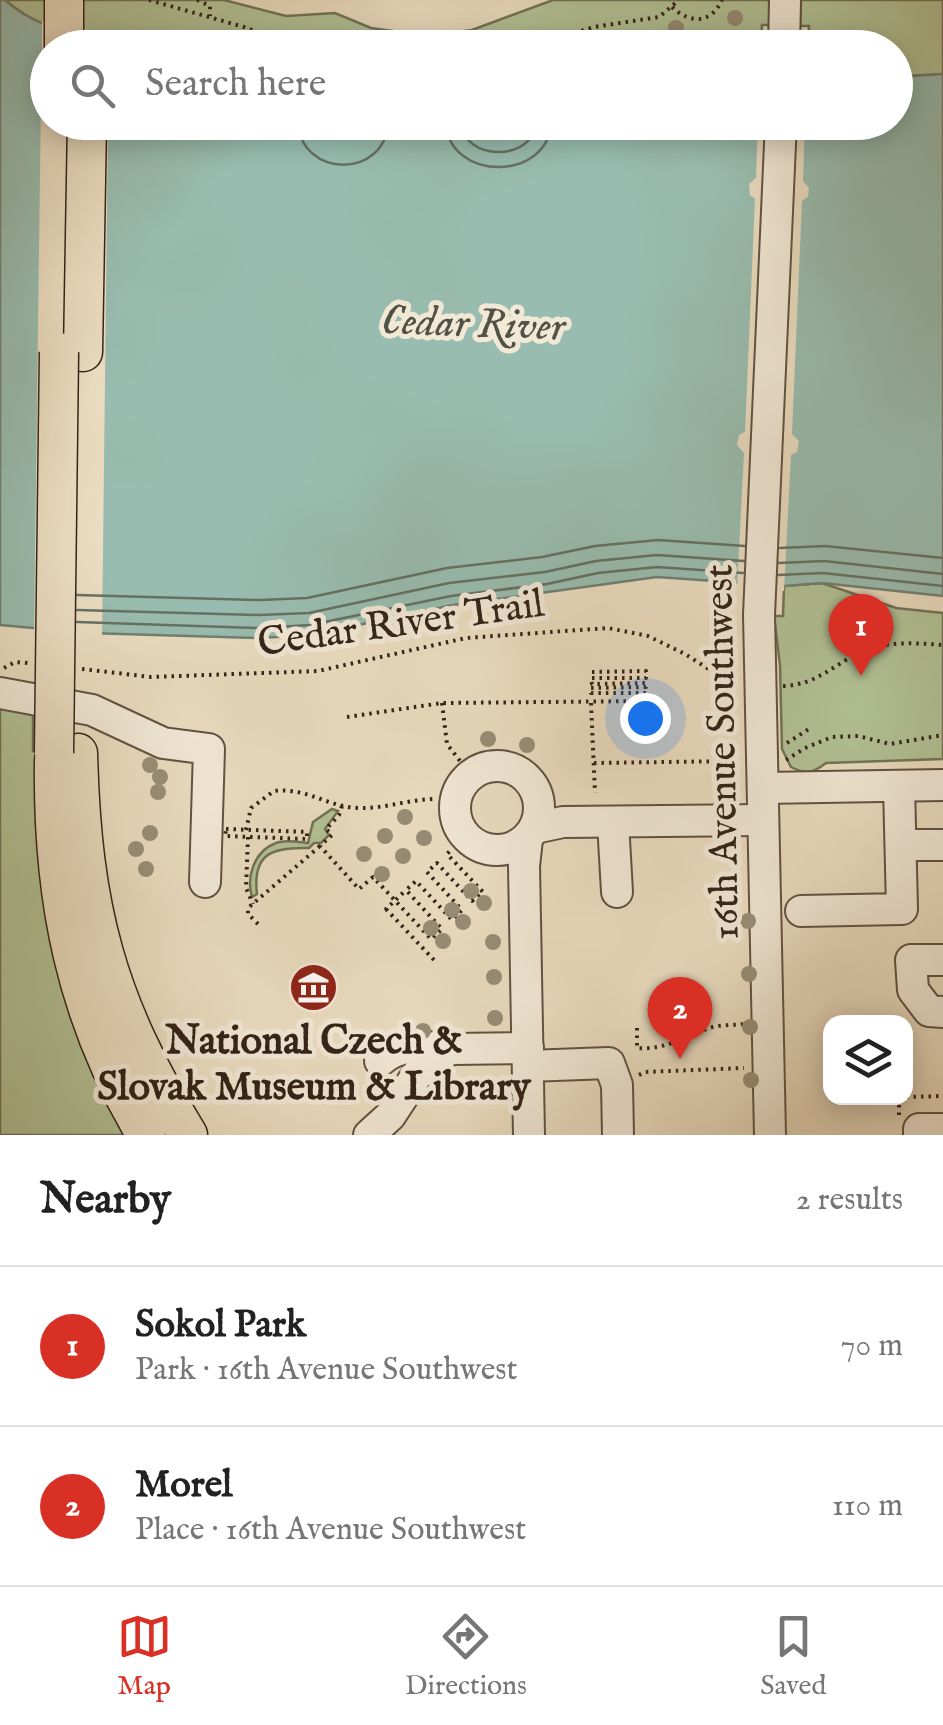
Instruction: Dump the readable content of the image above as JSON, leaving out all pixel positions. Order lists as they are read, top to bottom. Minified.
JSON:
{"streets":{"street":["16th Avenue Southwest"],"path":["Cedar River Trail"]},"water":["Cedar River"],"places":{"museum":["National Czech & Slovak Museum & Library"]},"page":{"search":"Search here","pins":["1","2"],"heading":["Nearby","2 results"],"list":[{"mark":"1","name":"Sokol Park","note":"Park · 16th Avenue Southwest","value":"70 m"},{"mark":"2","name":"Morel","note":"Place · 16th Avenue Southwest","value":"110 m"}],"nav":["Map","Directions","Saved"]}}
